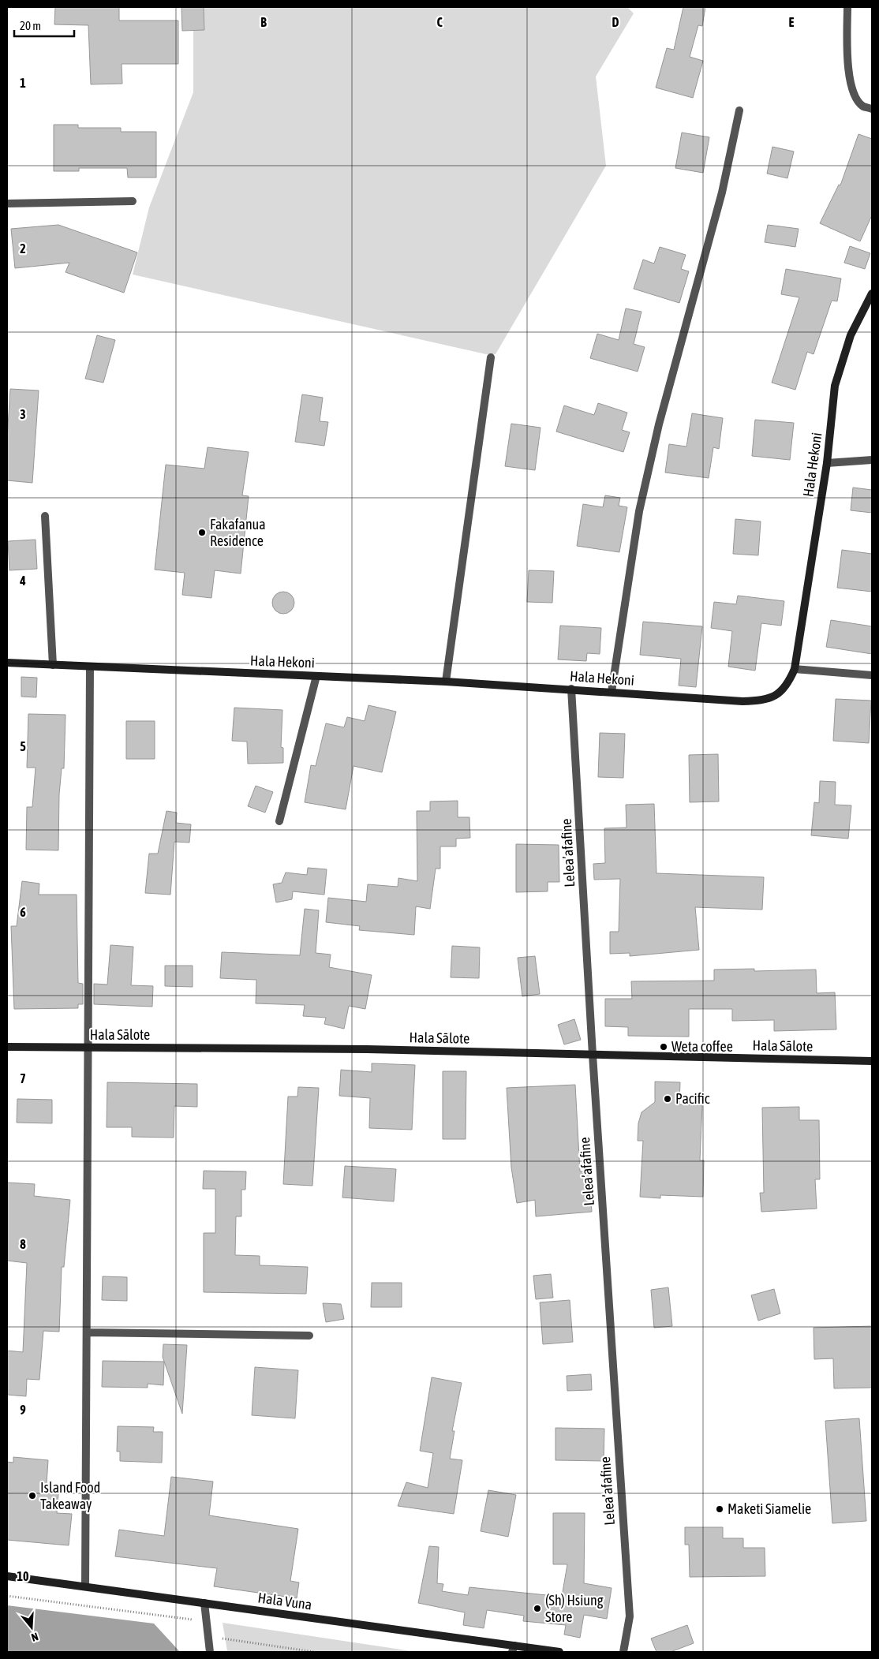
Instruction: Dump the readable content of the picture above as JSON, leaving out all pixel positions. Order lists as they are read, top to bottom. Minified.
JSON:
{"streets":{"main road":["Hala Hekoni","Hala Sālote","Hala Vuna"],"street":["Lelea’afafine"]},"crossings":[["Hala Hekoni","Lelea’afafine"],["Lelea’afafine","Hala Sālote"]],"places":["Fakafanua Residence","Weta coffee","Pacific","Island Food Takeaway","Maketi Siamelie","(Sh) Hsiung Store"],"scale_bar":"20 m","north":"bottom","grid":{"columns":["B","C","D","E"],"rows":["1","2","3","4","5","6","7","8","9","10"]}}
